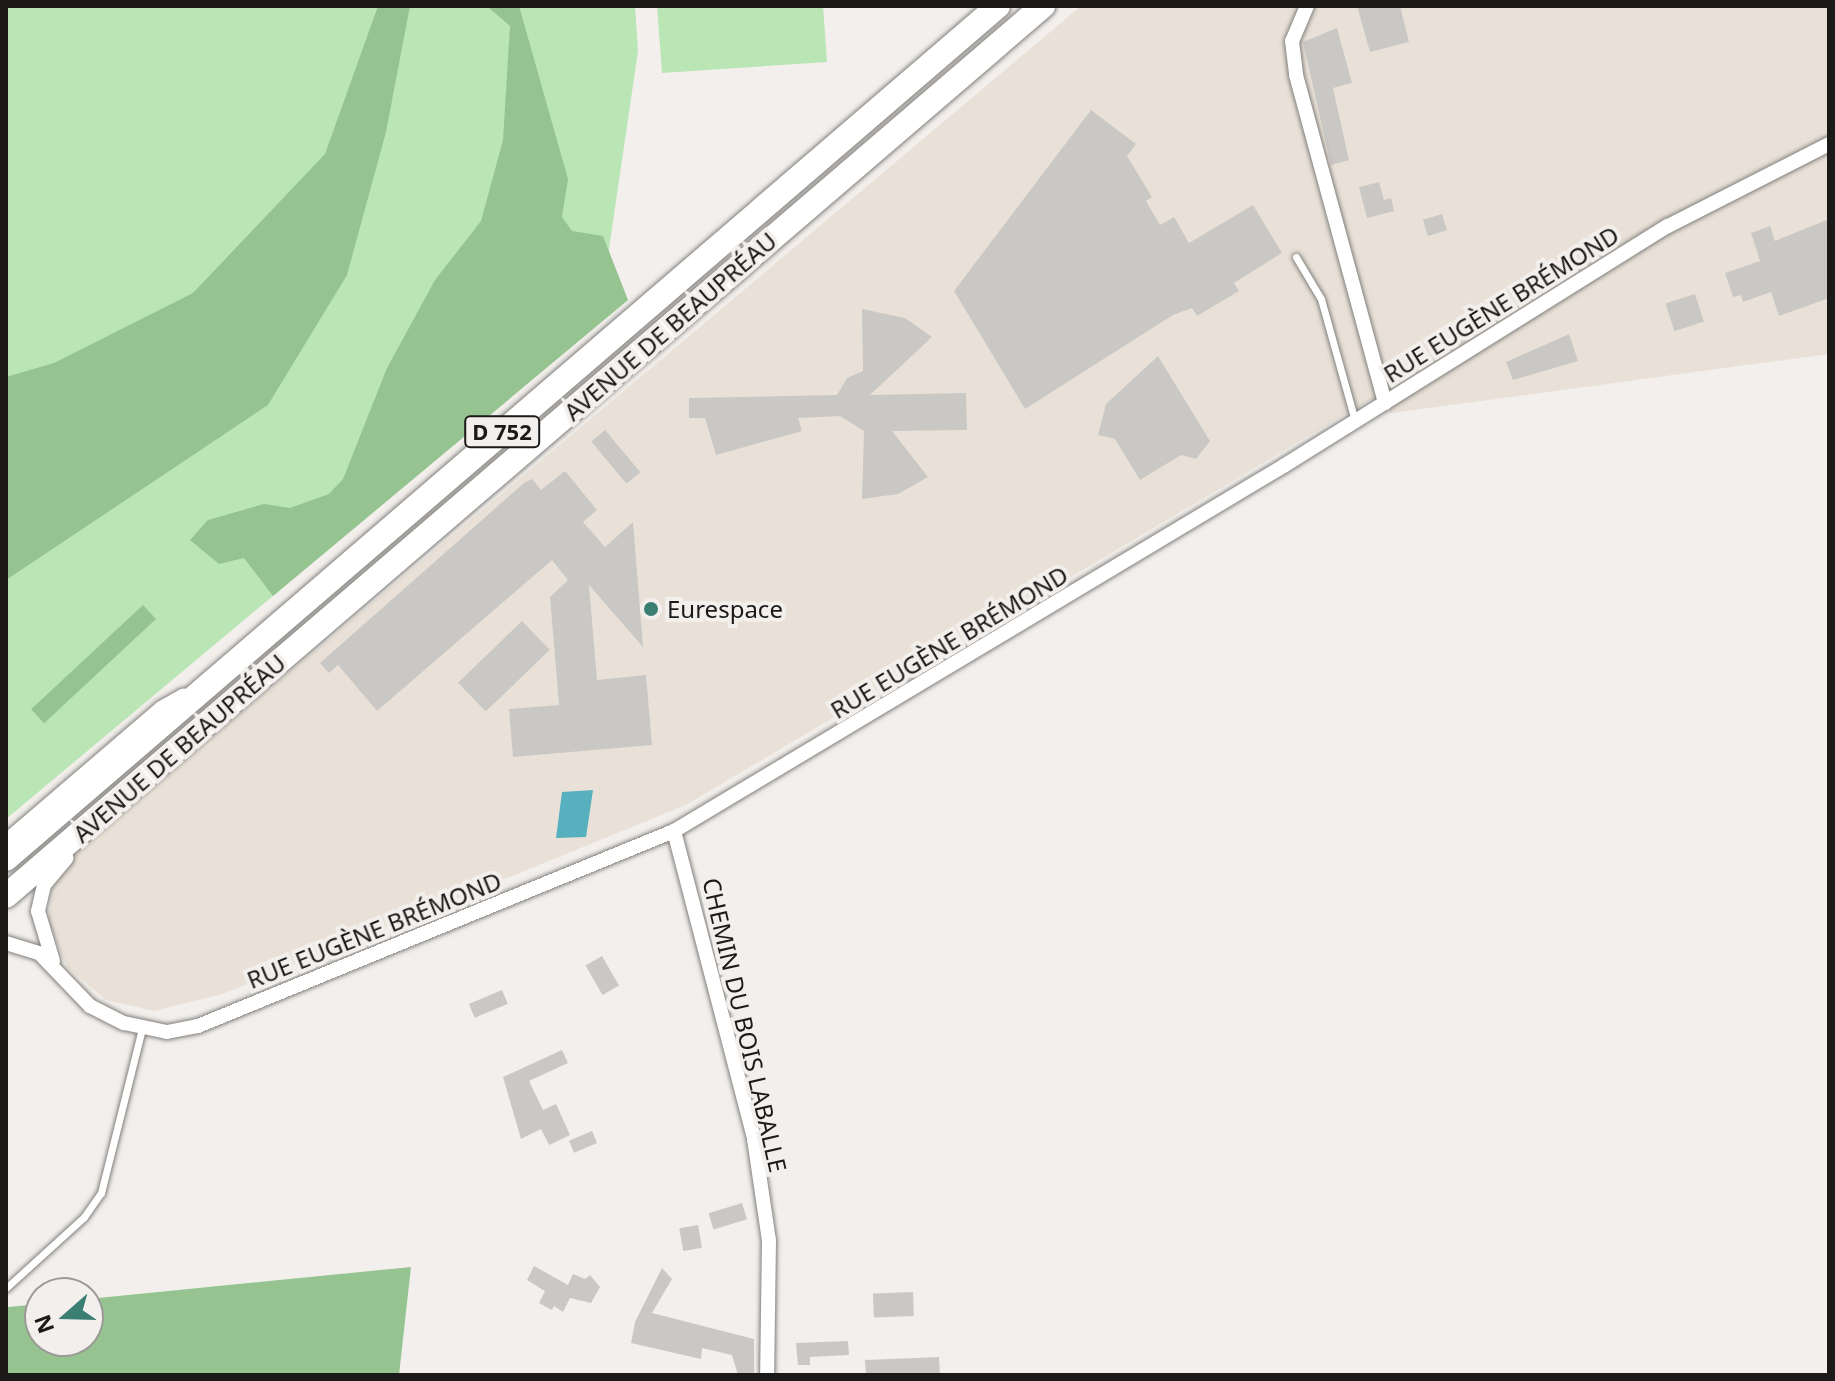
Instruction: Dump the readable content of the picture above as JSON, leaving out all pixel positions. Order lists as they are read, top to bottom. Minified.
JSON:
{"streets":{"highway":["AVENUE DE BEAUPRÉAU","D 752"],"street":["RUE EUGÈNE BRÉMOND","CHEMIN DU BOIS LABALLE"]},"crossings":[["RUE EUGÈNE BRÉMOND","AVENUE DE BEAUPRÉAU"],["RUE EUGÈNE BRÉMOND","CHEMIN DU BOIS LABALLE"]],"places":["Eurespace"],"north":"left"}
